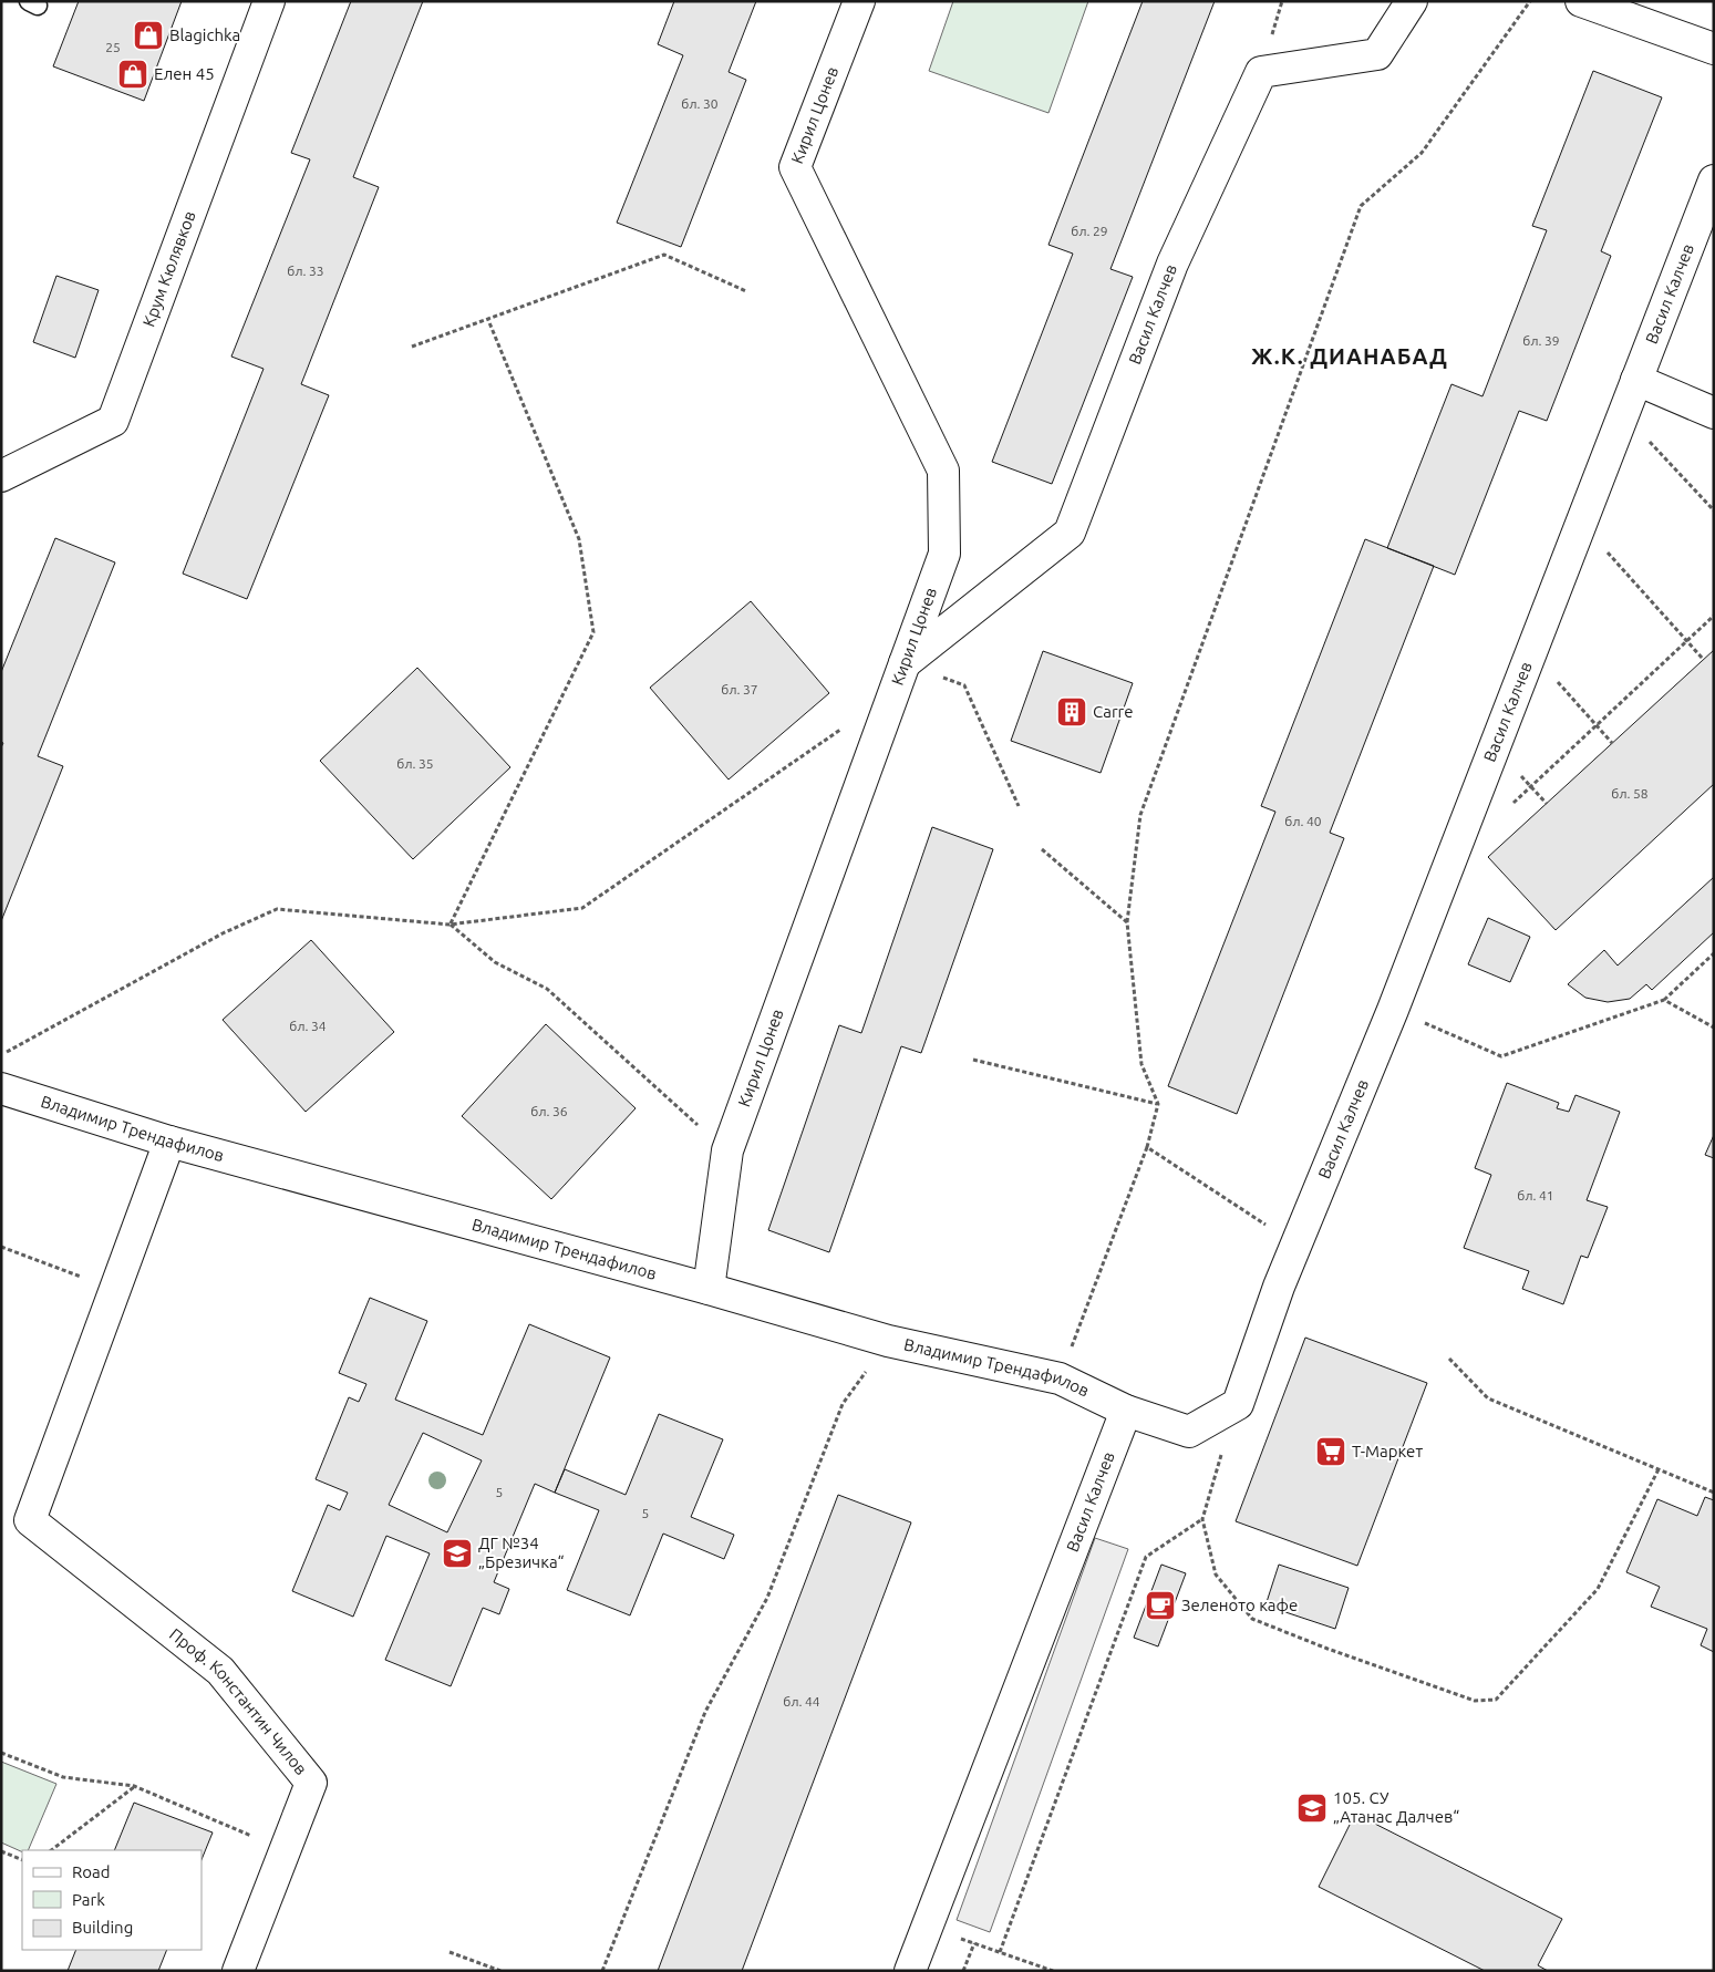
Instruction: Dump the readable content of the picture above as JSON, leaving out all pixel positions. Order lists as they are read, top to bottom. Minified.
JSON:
{"streets":{"street":["Кирил Цонев","Крум Кюлявков","Васил Калчев","Владимир Трендафилов","Проф. Константин Чилов"]},"crossings":[["Кирил Цонев","Васил Калчев"],["Кирил Цонев","Владимир Трендафилов"],["Васил Калчев","Владимир Трендафилов"]],"districts":["Ж.К. ДИАНАБАД"],"places":{"shop":["Blagichka","Елен 45"],"building":["Carre"],"supermarket":["Т-Маркет"],"school or university":["ДГ №34 „Брезичка“","105. СУ „Атанас Далчев“"],"cafe":["Зеленото кафе"]},"house_numbers":["25","бл. 30","бл. 29","бл. 33","бл. 39","бл. 37","бл. 35","бл. 58","бл. 40","бл. 34","бл. 36","бл. 41","5","5","бл. 44"],"legend":["Road","Park","Building"]}
